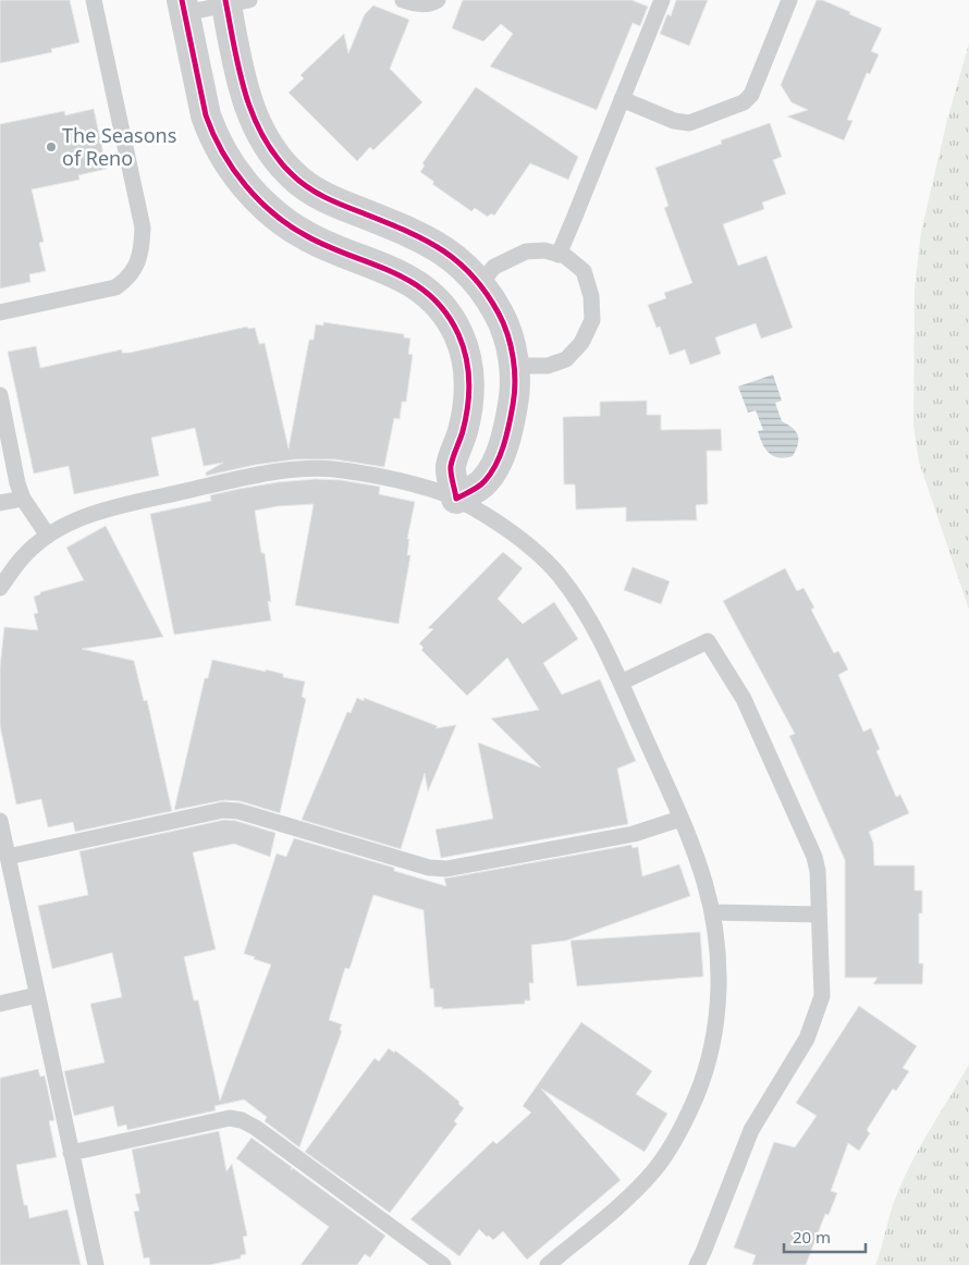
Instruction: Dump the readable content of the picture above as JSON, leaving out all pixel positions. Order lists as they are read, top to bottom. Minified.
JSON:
{"places":["The Seasons of Reno"],"scale_bar":"20 m"}
